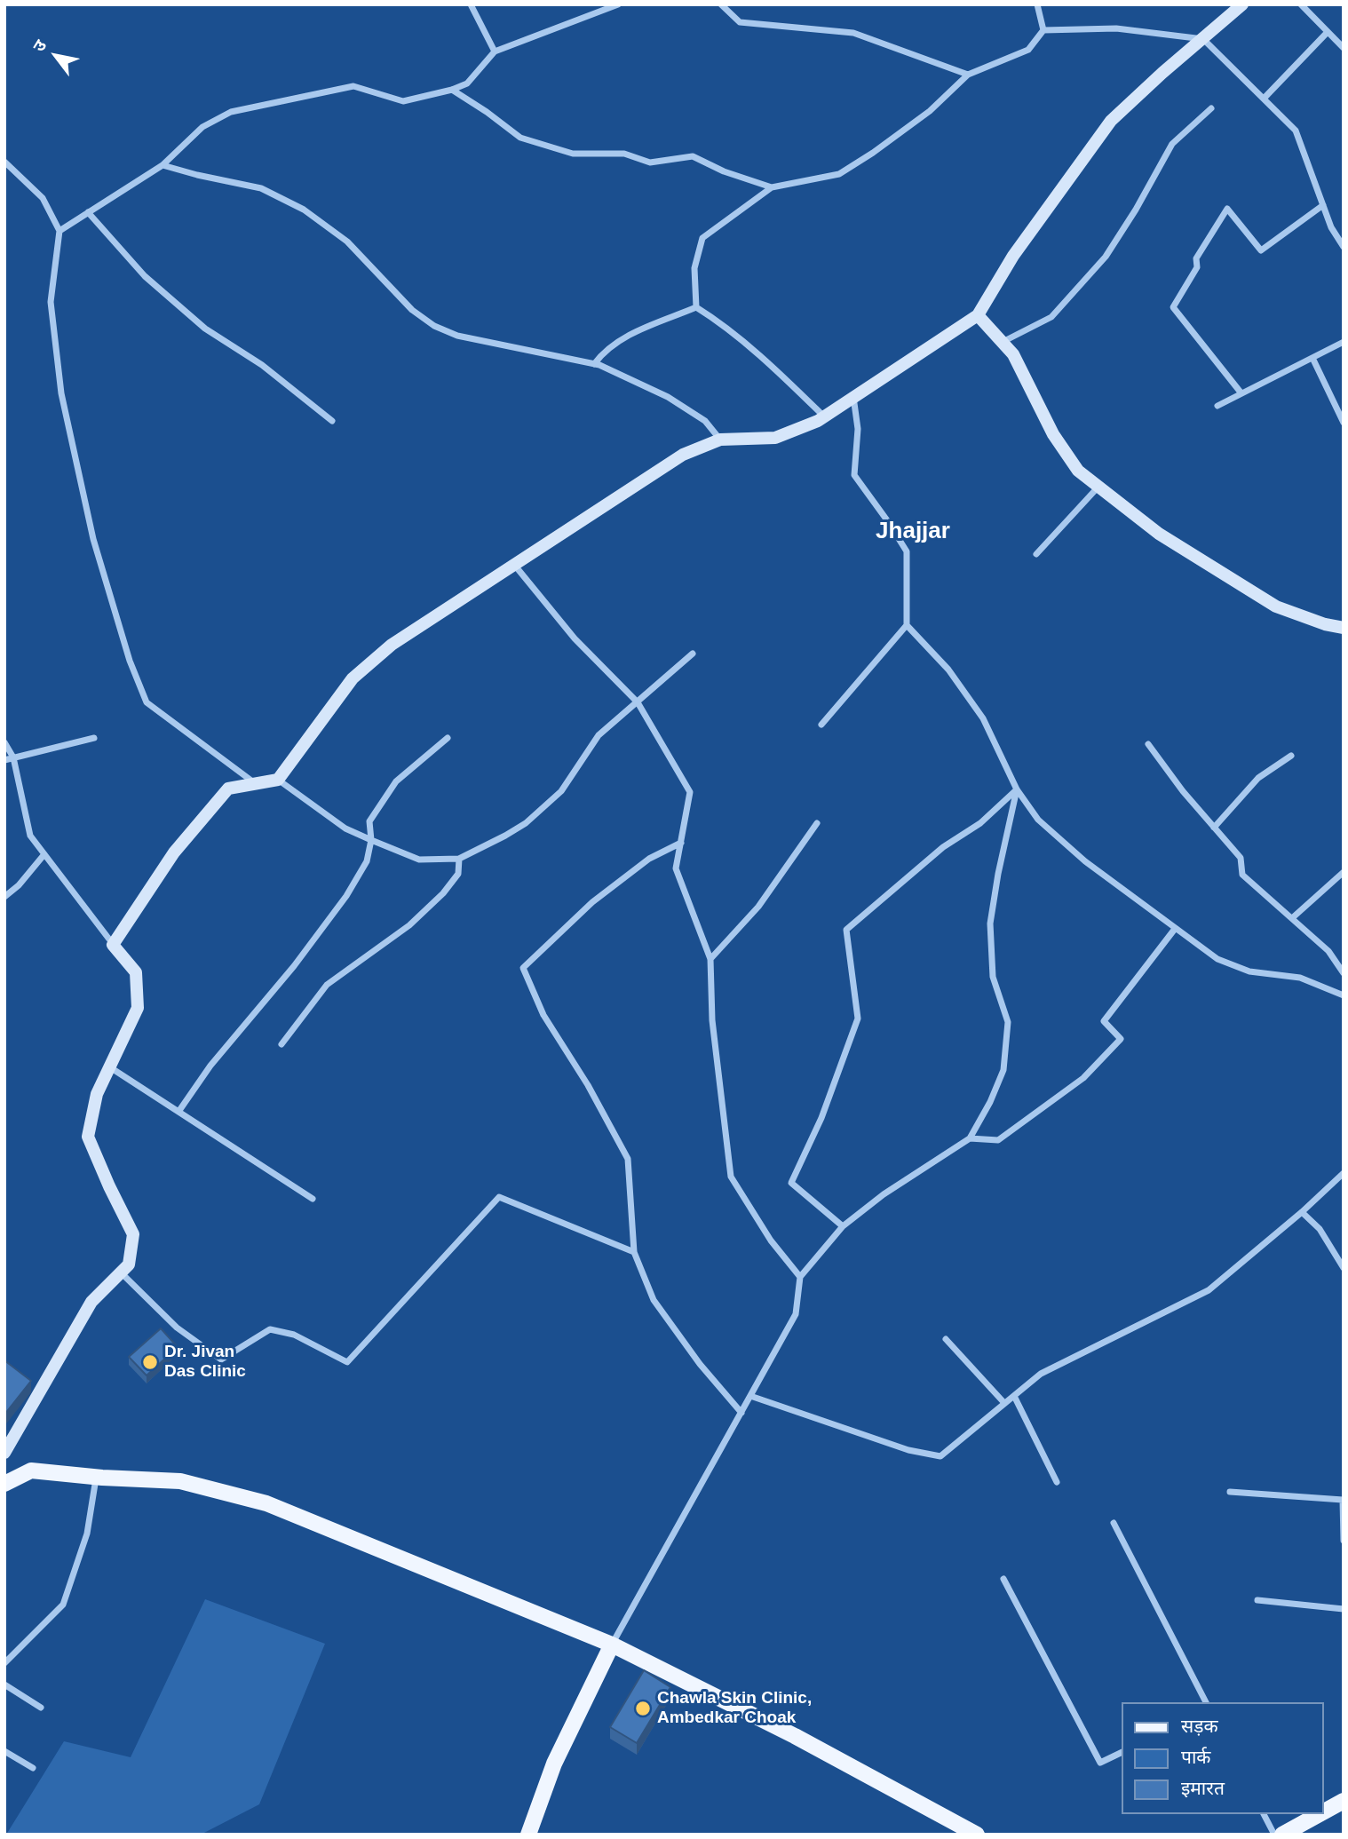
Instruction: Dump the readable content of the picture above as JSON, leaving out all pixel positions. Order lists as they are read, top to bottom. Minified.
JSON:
{"districts":["Jhajjar"],"places":["Dr. Jivan Das Clinic","Chawla Skin Clinic, Ambedkar Choak"],"legend":["सड़क","पार्क","इमारत"],"north":"top left"}
